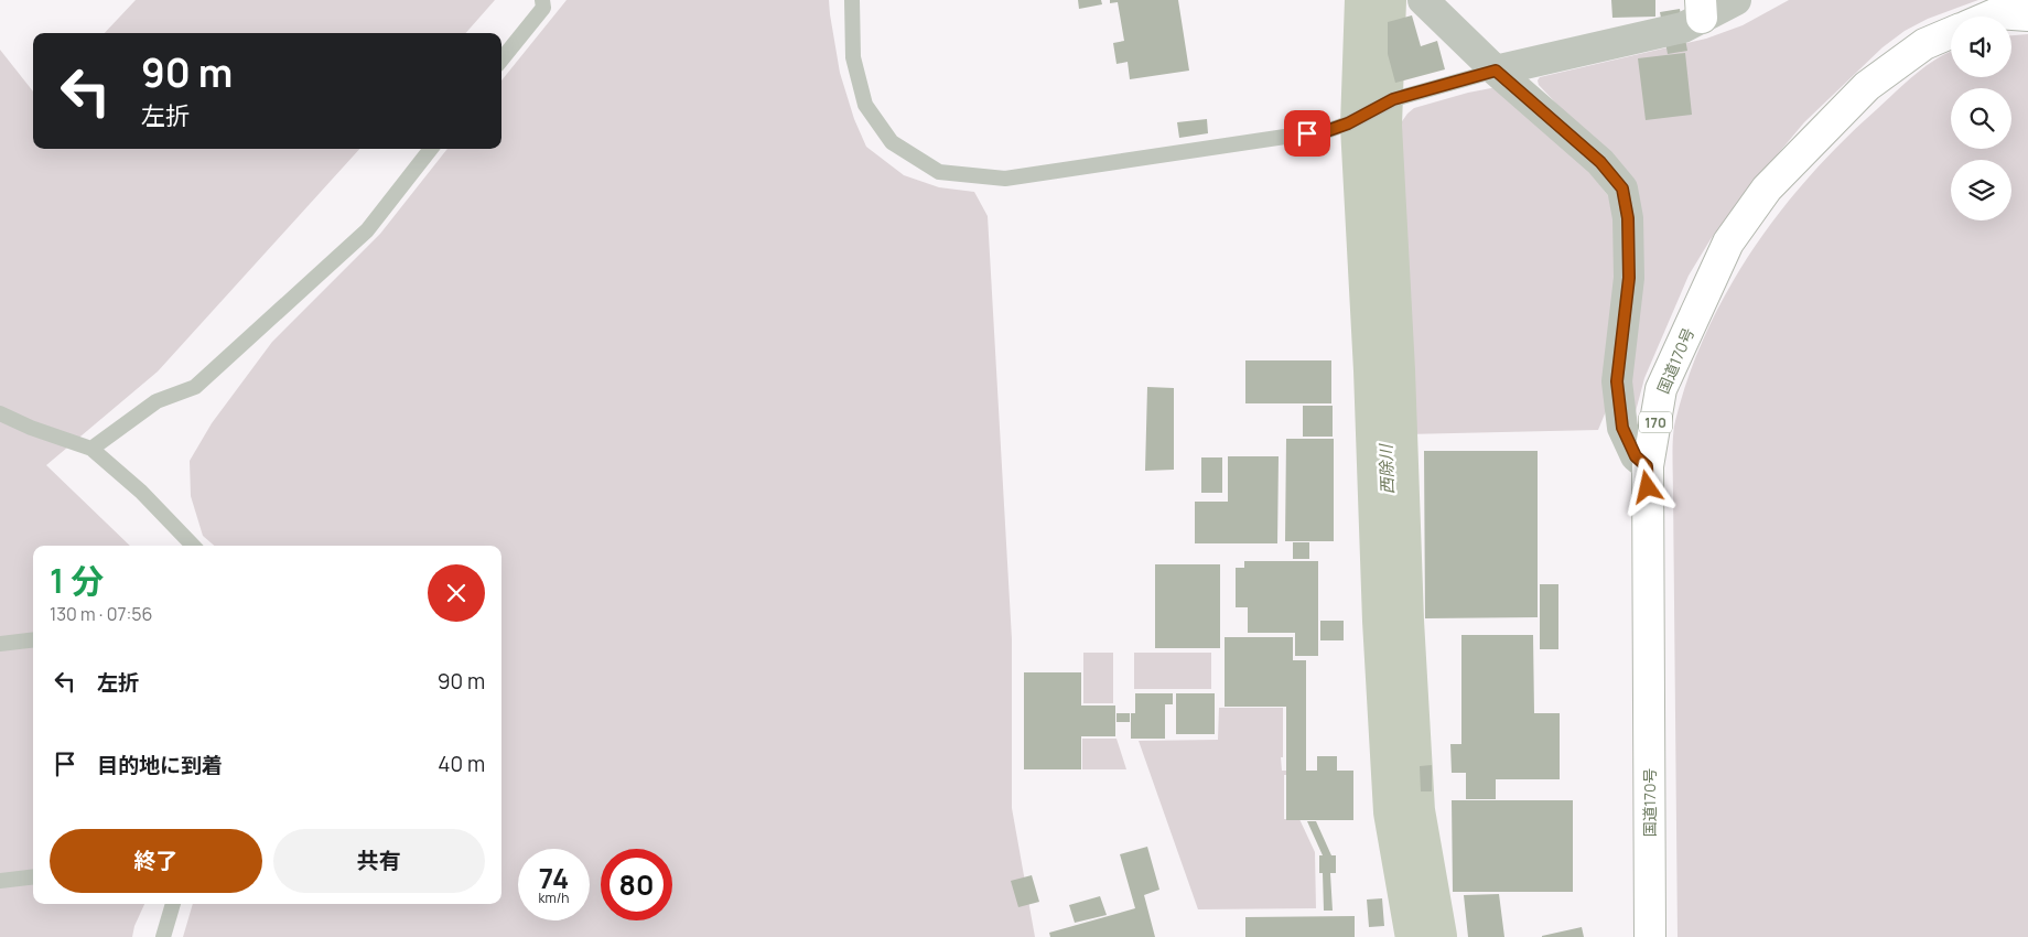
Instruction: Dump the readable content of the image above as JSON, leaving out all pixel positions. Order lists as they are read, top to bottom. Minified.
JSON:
{"streets":{"highway":["国道170号","170"]},"water":["西除川"],"page":{"turn":["90 m","左折"],"heading":["1 分","130 m · 07:56"],"list":[{"name":"左折","value":"90 m"},{"name":"目的地に到着","value":"40 m"}],"buttons":["終了","共有"],"speed":"74 km/h","limit":"80"}}
